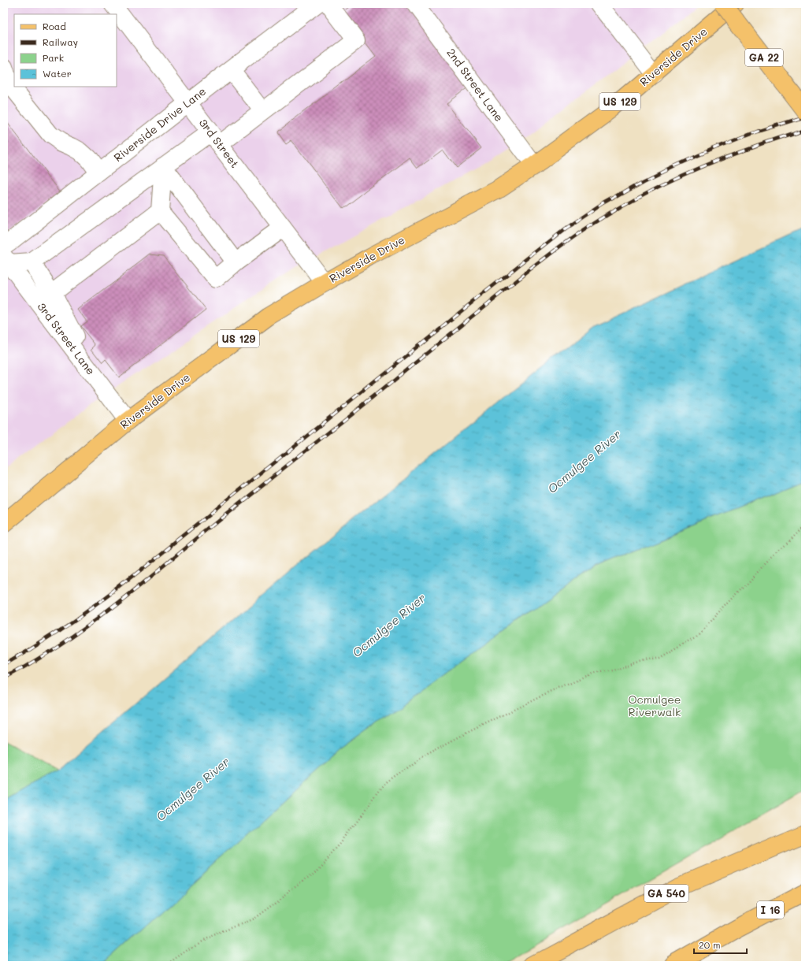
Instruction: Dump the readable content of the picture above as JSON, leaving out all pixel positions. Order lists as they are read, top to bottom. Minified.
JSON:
{"streets":{"main road":["Riverside Drive","GA 22","US 129","GA 540","I 16"],"street":["2nd Street Lane","Riverside Drive Lane","3rd Street","3rd Street Lane"]},"crossings":[["Riverside Drive","2nd Street Lane"],["Riverside Drive","3rd Street"],["Riverside Drive","3rd Street Lane"],["Riverside Drive Lane","3rd Street"]],"water":["Ocmulgee River"],"parks":["Ocmulgee Riverwalk"],"legend":["Road","Railway","Park","Water"],"scale_bar":"20 m"}
